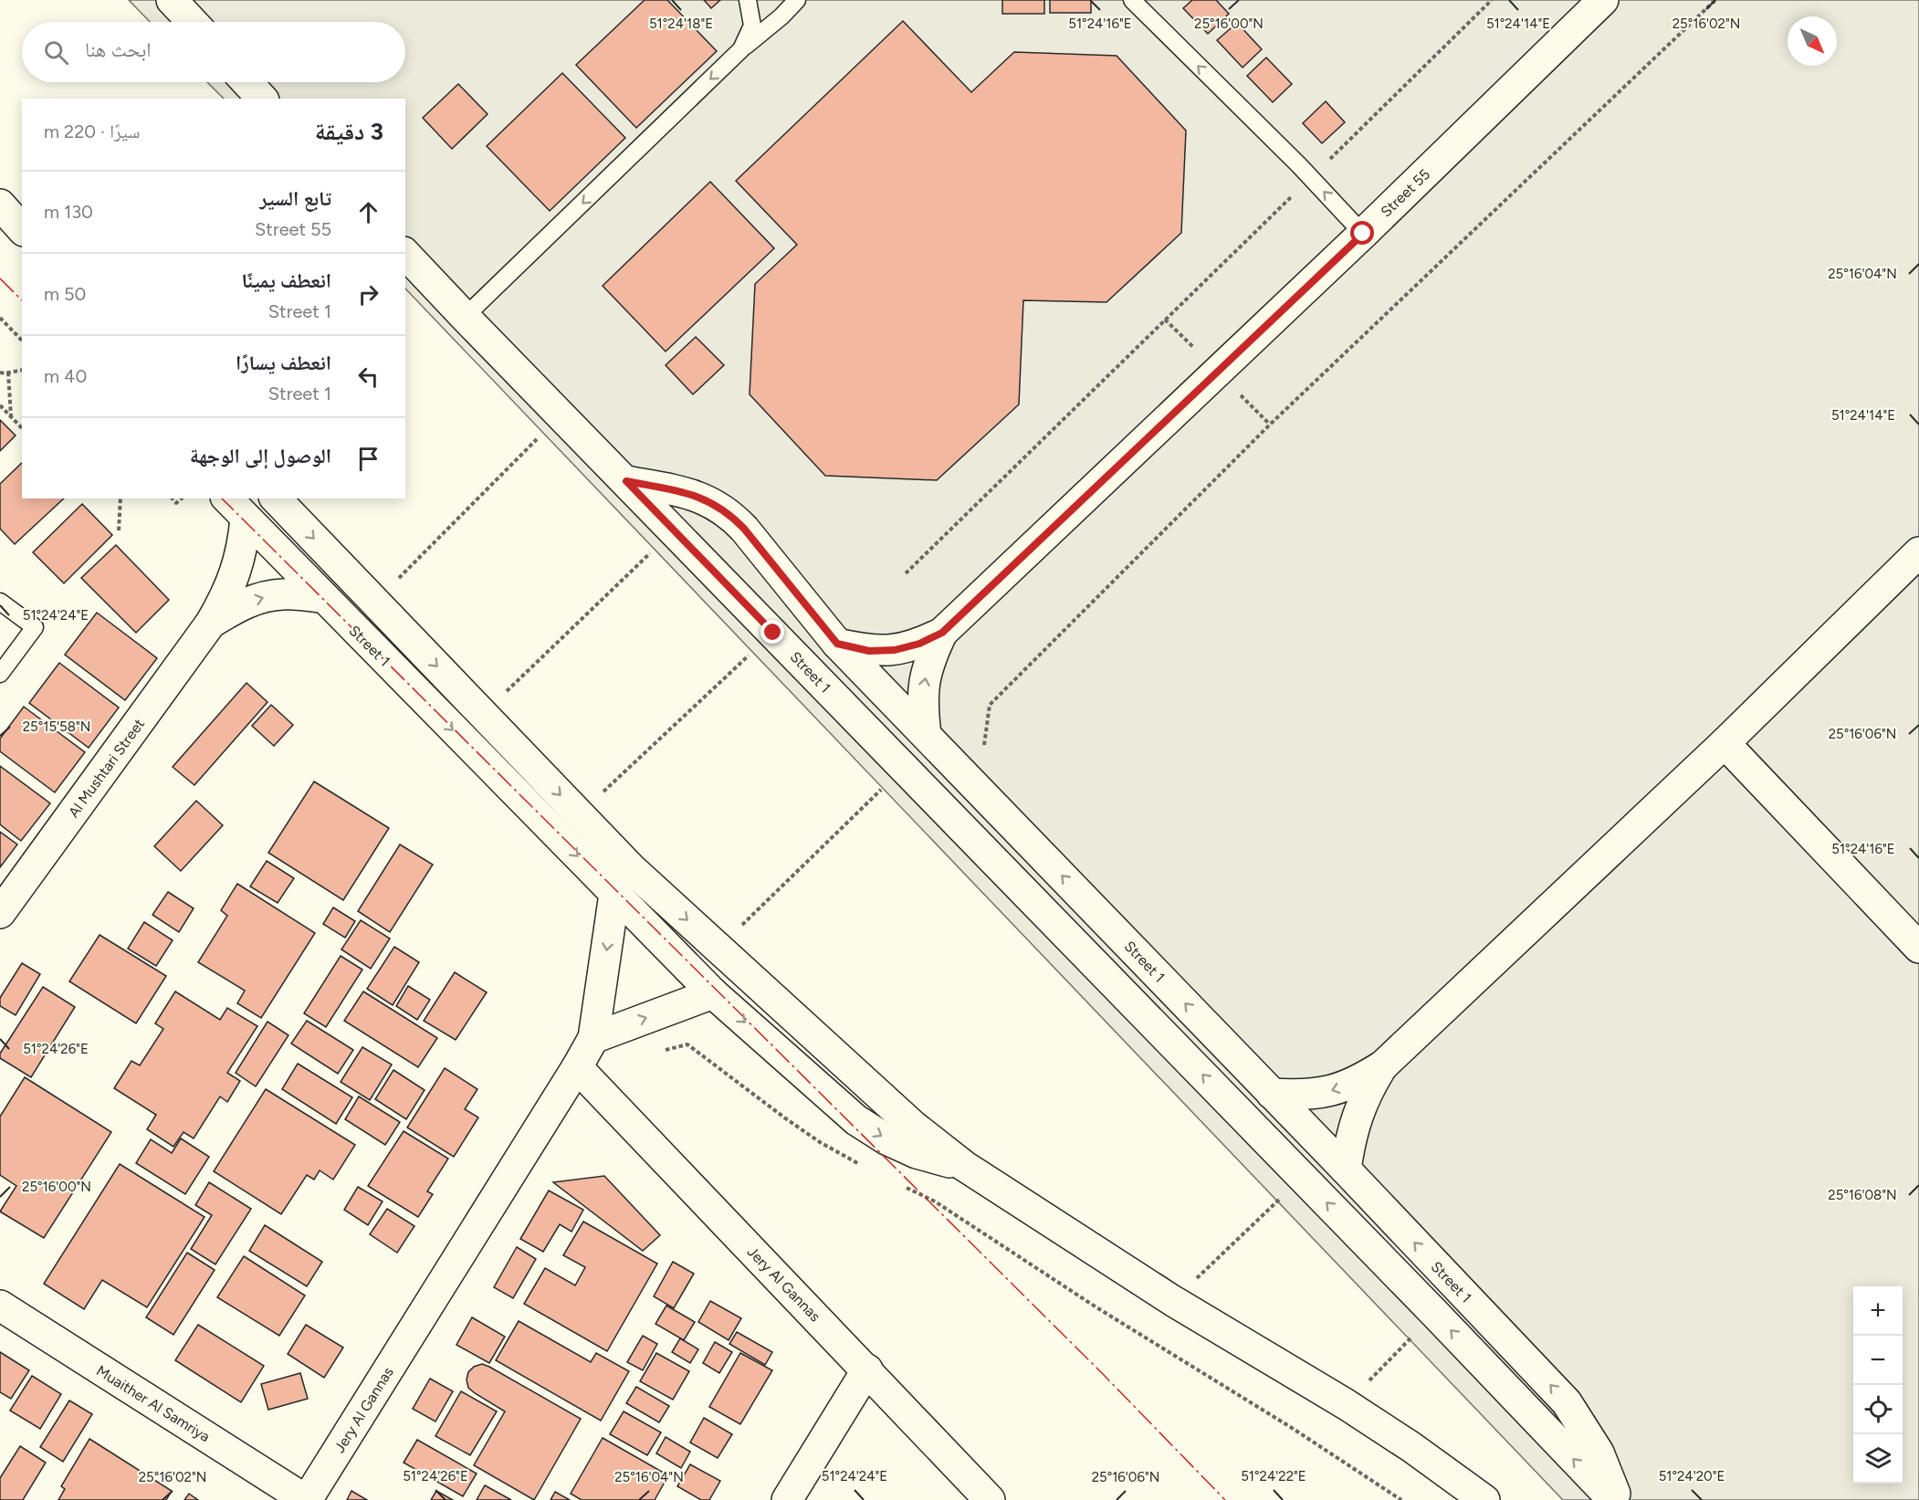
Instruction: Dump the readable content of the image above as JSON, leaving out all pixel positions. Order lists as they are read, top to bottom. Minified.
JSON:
{"streets":{"street":["Street 55","Street 1","Al Mushtari Street","Jery Al Gannas","Muaither Al Samriya"]},"crossings":[["Street 55","Street 1"],["Street 1","Al Mushtari Street"],["Street 1","Jery Al Gannas"],["Jery Al Gannas","Muaither Al Samriya"]],"north":"bottom right","page":{"search":"ابحث هنا","heading":["3 دقيقة","سيرًا · 220 m"],"list":[["تابع السير","Street 55","130 m"],["انعطف يمينًا","Street 1","50 m"],["انعطف يسارًا","Street 1","40 m"],"الوصول إلى الوجهة"],"map_buttons":["+","−"]},"coordinates":["25°16'00\"N","25°16'02\"N","51°24'18\"E","51°24'16\"E","51°24'14\"E","25°16'04\"N","51°24'24\"E","25°15'58\"N","25°16'06\"N","51°24'26\"E","25°16'08\"N","51°24'22\"E","51°24'20\"E"]}
